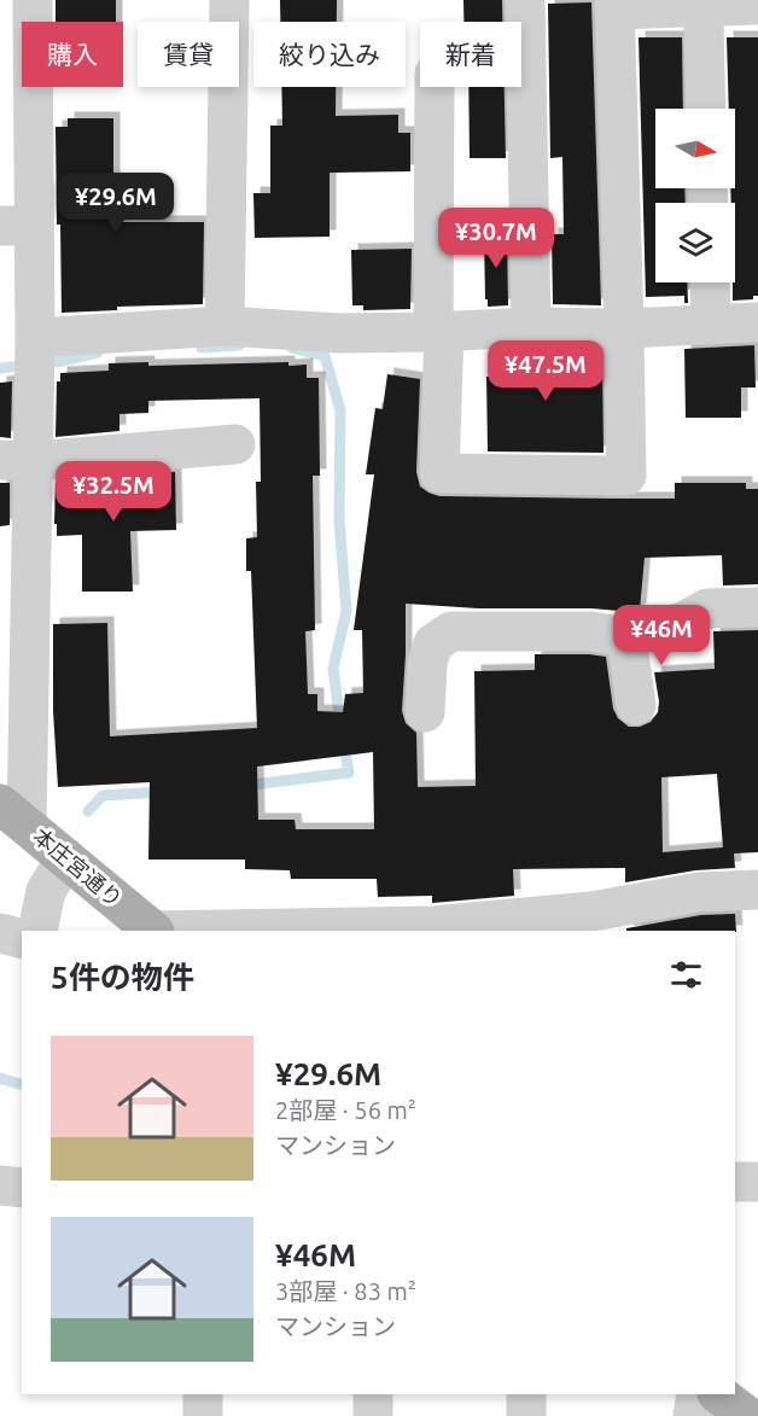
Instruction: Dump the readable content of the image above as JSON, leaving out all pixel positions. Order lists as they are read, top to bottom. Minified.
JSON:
{"streets":{"main road":["本庄宮通り"]},"north":"right","page":{"chip":["購入","賃貸","絞り込み","新着"],"price":["¥29.6M","¥30.7M","¥47.5M","¥32.5M","¥46M"],"heading":"5件の物件","list":[{"name":"¥29.6M","note":"2部屋 · 56 m² · マンション"},{"name":"¥46M","note":"3部屋 · 83 m² · マンション"}]}}
